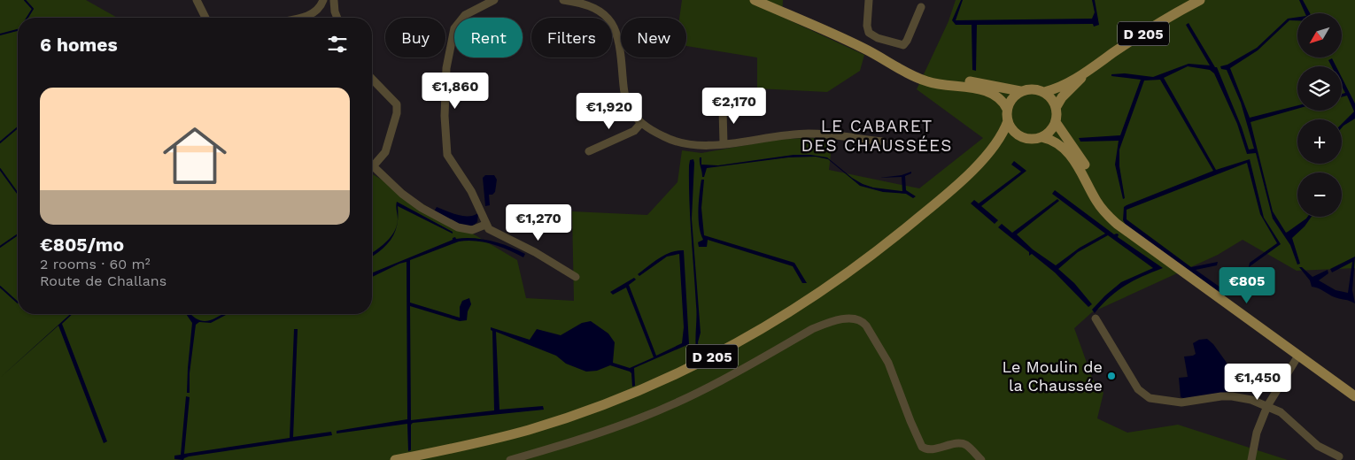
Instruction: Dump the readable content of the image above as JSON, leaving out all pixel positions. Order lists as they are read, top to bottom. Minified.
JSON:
{"streets":{"main road":["D 205"]},"districts":["LE CABARET DES CHAUSSÉES"],"places":["Le Moulin de la Chaussée"],"north":"bottom left","page":{"map_buttons":["+","−"],"chip":["Buy","Rent","Filters","New"],"heading":"6 homes","list":[{"name":"€805/mo","note":"2 rooms · 60 m² · Route de Challans"}],"price":["€1,860","€2,170","€1,920","€1,270","€805","€1,450"]}}
